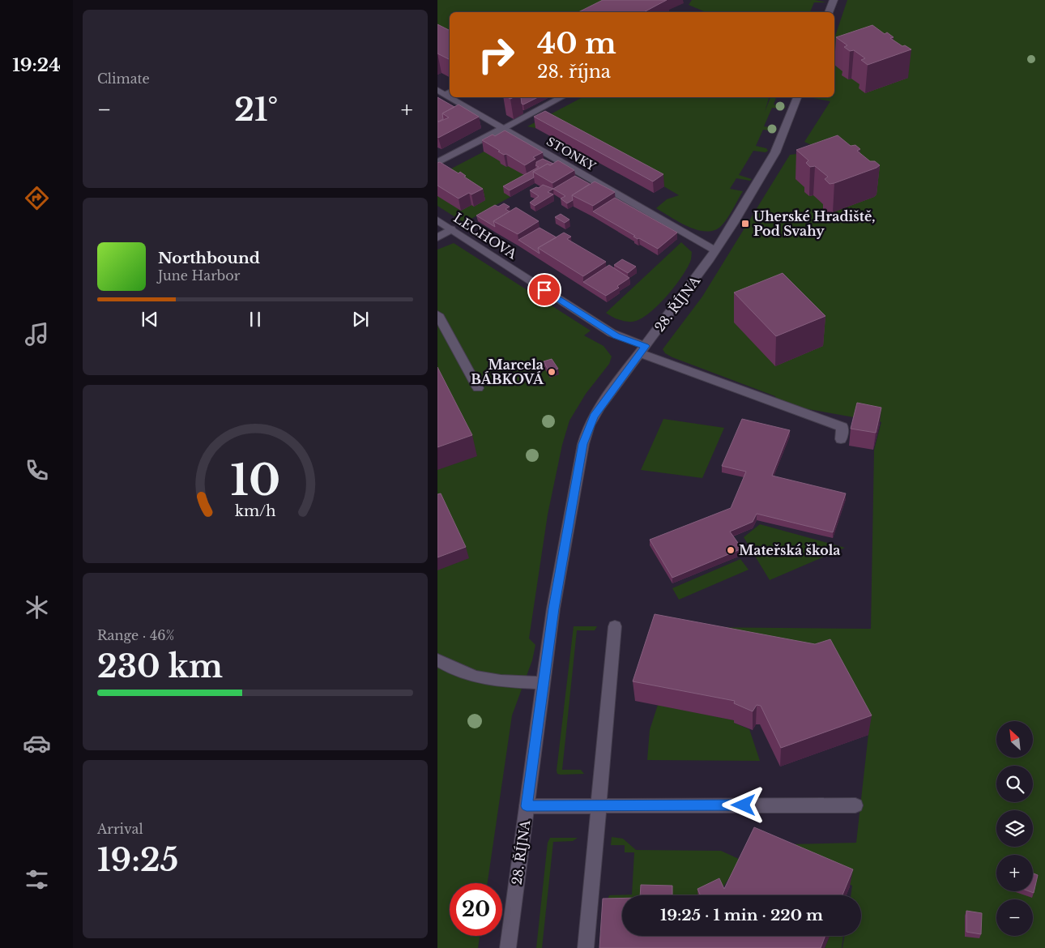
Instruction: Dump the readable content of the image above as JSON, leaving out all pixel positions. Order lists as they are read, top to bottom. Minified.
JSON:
{"streets":{"street":["STONKY","LECHOVA","28. ŘÍJNA"]},"crossings":[["STONKY","28. ŘÍJNA"],["LECHOVA","28. ŘÍJNA"]],"places":{"transit":["Uherské Hradiště, Pod Svahy"],"other":["Marcela BÁBKOVÁ","Mateřská škola"]},"north":"top left","page":{"tabs":"19:24","tile":["Climate",["Range · 46%","230 km"],["Arrival","19:25"]],"turn":["40 m","28. října"],"heat":["−","21°","+"],"song":["Northbound","June Harbor"],"map_buttons":["+","−"],"limit":"20","trip":"19:25 · 1 min · 220 m","gauge":["10","km/h"]}}
